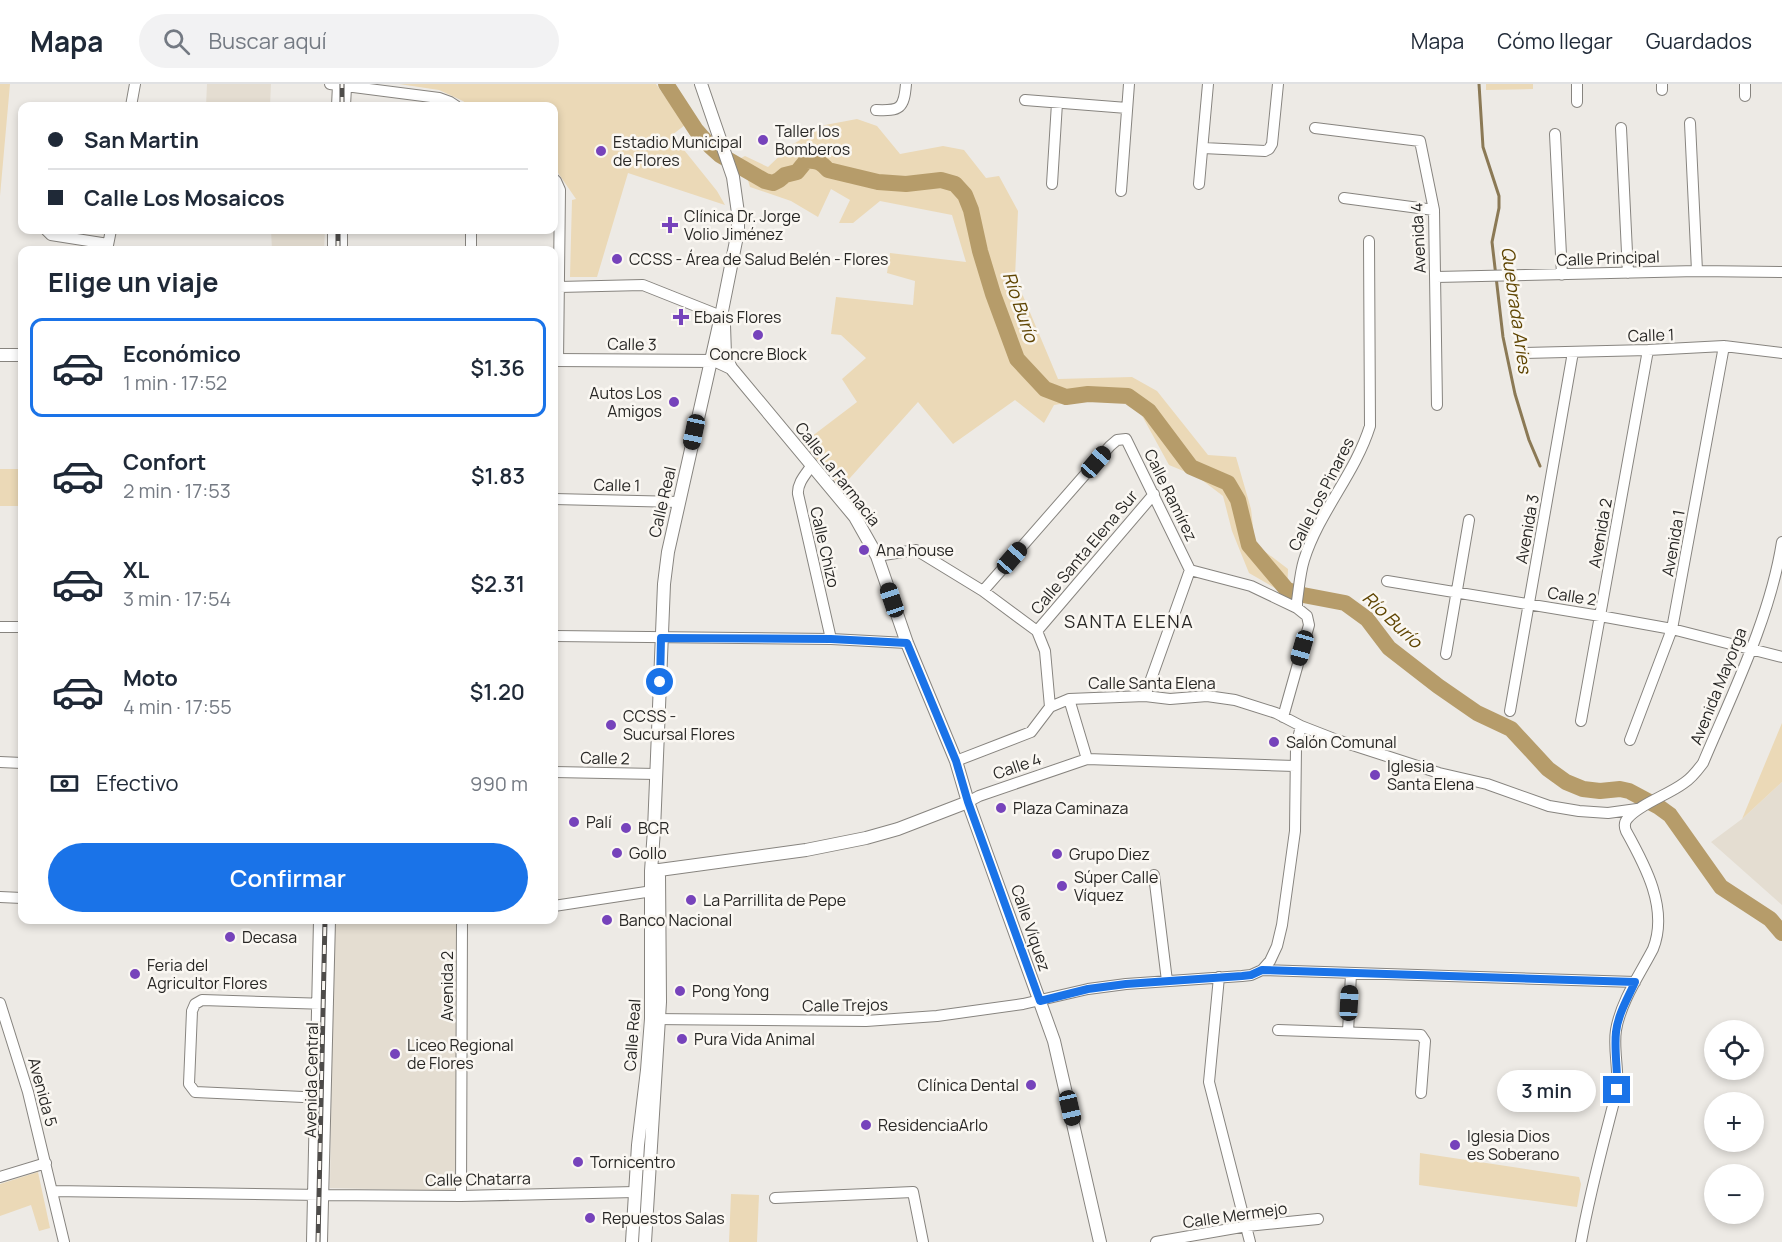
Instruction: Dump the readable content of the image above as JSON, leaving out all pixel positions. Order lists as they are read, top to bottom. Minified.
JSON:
{"streets":{"main road":["Calle 3","Calle La Farmacia","Calle Real","Calle 4","Calle Víquez"],"street":["Avenida 4","Calle Principal","Calle 1","Calle Los Pinares","Calle Ramírez","Avenida 3","Avenida 2","Avenida 1","Calle Chizo","Calle Santa Elena Sur","Calle 2","Calle Santa Elena","Avenida Mayorga","Calle Trejos","Avenida Central","Avenida 5","Calle Chatarra","Calle Mermejo"]},"crossings":[["Avenida 4","Calle Principal"],["Calle 1","Calle Real"],["Calle 1","Avenida 3"],["Calle 1","Avenida 2"],["Calle 1","Avenida 1"],["Calle 3","Calle Real"],["Calle La Farmacia","Calle Chizo"],["Calle La Farmacia","Calle Santa Elena"],["Calle La Farmacia","Calle 4"],["Calle La Farmacia","Calle Víquez"],["Calle Ramírez","Calle Santa Elena Sur"],["Calle Real","Calle 2"],["Calle Real","Calle 4"],["Calle Real","Calle Trejos"],["Calle Real","Calle Chatarra"],["Avenida 3","Calle 2"],["Avenida 2","Calle 2"],["Avenida 2","Calle Chatarra"],["Avenida 1","Calle 2"],["Calle 2","Avenida Mayorga"],["Calle Santa Elena","Avenida Mayorga"],["Calle 4","Calle Víquez"],["Calle Víquez","Calle Trejos"],["Avenida Central","Calle Chatarra"],["Avenida 5","Calle Chatarra"]],"districts":["SANTA ELENA"],"water":["Río Burío","Quebrada Aries"],"places":{"other":["Taller los Bomberos","Estadio Municipal de Flores","CCSS - Área de Salud Belén - Flores","Concre Block","Autos Los Amigos","Ana house","CCSS - Sucursal Flores","Salón Comunal","Iglesia Santa Elena","Plaza Caminaza","Palí","BCR","Gollo","Grupo Diez","Súper Calle Víquez","La Parrillita de Pepe","Banco Nacional","Decasa","Feria del Agricultor Flores","Pong Yong","Pura Vida Animal","Liceo Regional de Flores","Clínica Dental","ResidenciaArlo","Iglesia Dios es Soberano","Tornicentro","Repuestos Salas"],"health":["Clínica Dr. Jorge Volio Jiménez","Ebais Flores"]},"page":{"header":"Mapa","search":"Buscar aquí","nav":["Mapa","Cómo llegar","Guardados"],"banner":["San Martin","Calle Los Mosaicos"],"heading":"Elige un viaje","list":[{"name":"Económico","note":"1 min · 17:52","value":"$1.36"},{"name":"Confort","note":"2 min · 17:53","value":"$1.83"},{"name":"XL","note":"3 min · 17:54","value":"$2.31"},{"name":"Moto","note":"4 min · 17:55","value":"$1.20"}],"pay":["Efectivo","990 m"],"buttons":"Confirmar","map_buttons":["+","−"],"bubble":"3 min"}}
